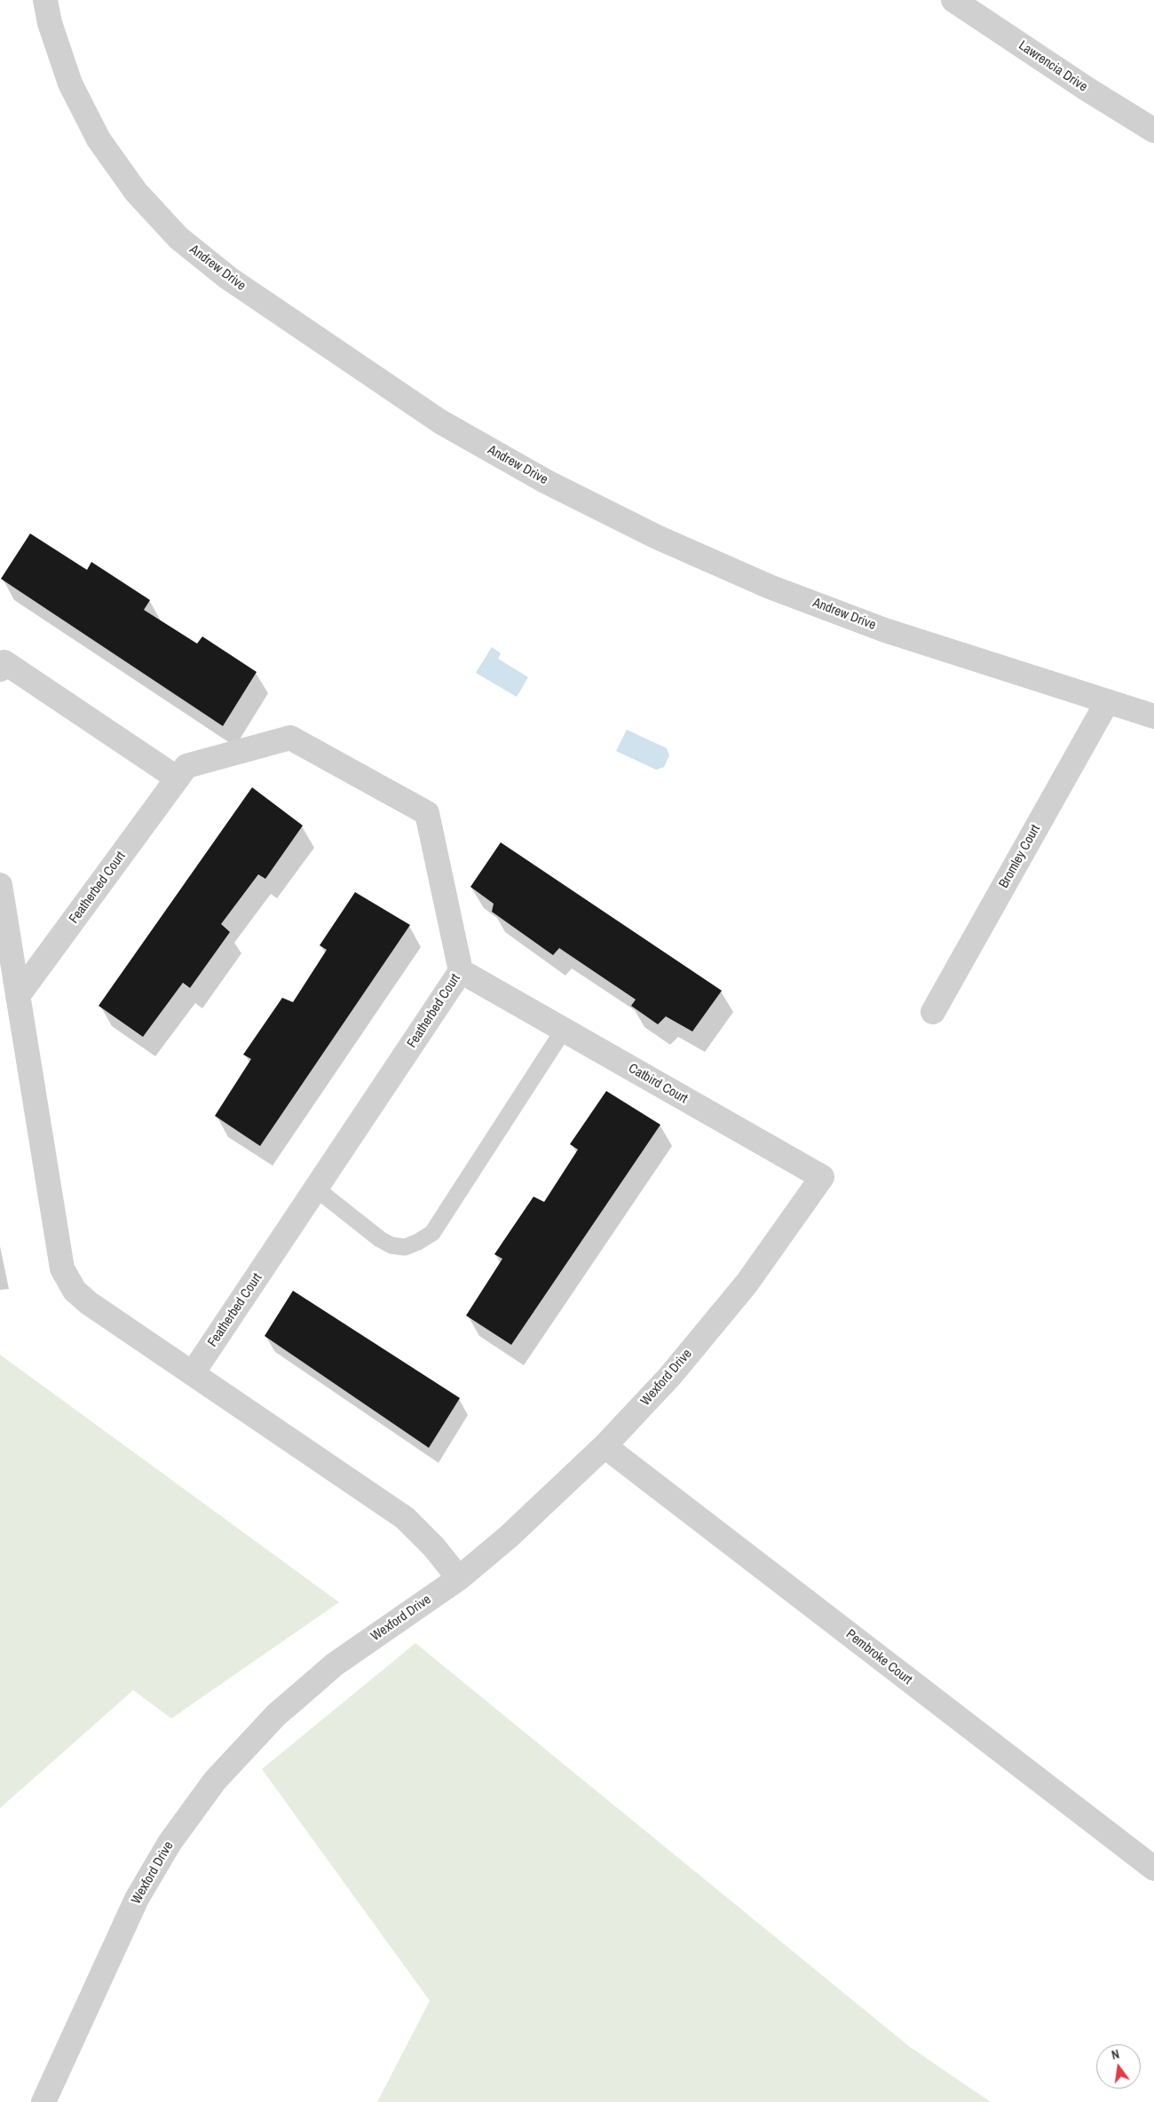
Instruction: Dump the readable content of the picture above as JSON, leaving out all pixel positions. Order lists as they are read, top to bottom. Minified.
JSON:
{"streets":{"street":["Lawrencia Drive","Andrew Drive","Bromley Court","Featherbed Court","Catbird Court","Wexford Drive","Pembroke Court"]},"crossings":[["Andrew Drive","Bromley Court"],["Featherbed Court","Catbird Court"],["Catbird Court","Wexford Drive"],["Wexford Drive","Pembroke Court"]],"north":"top"}
